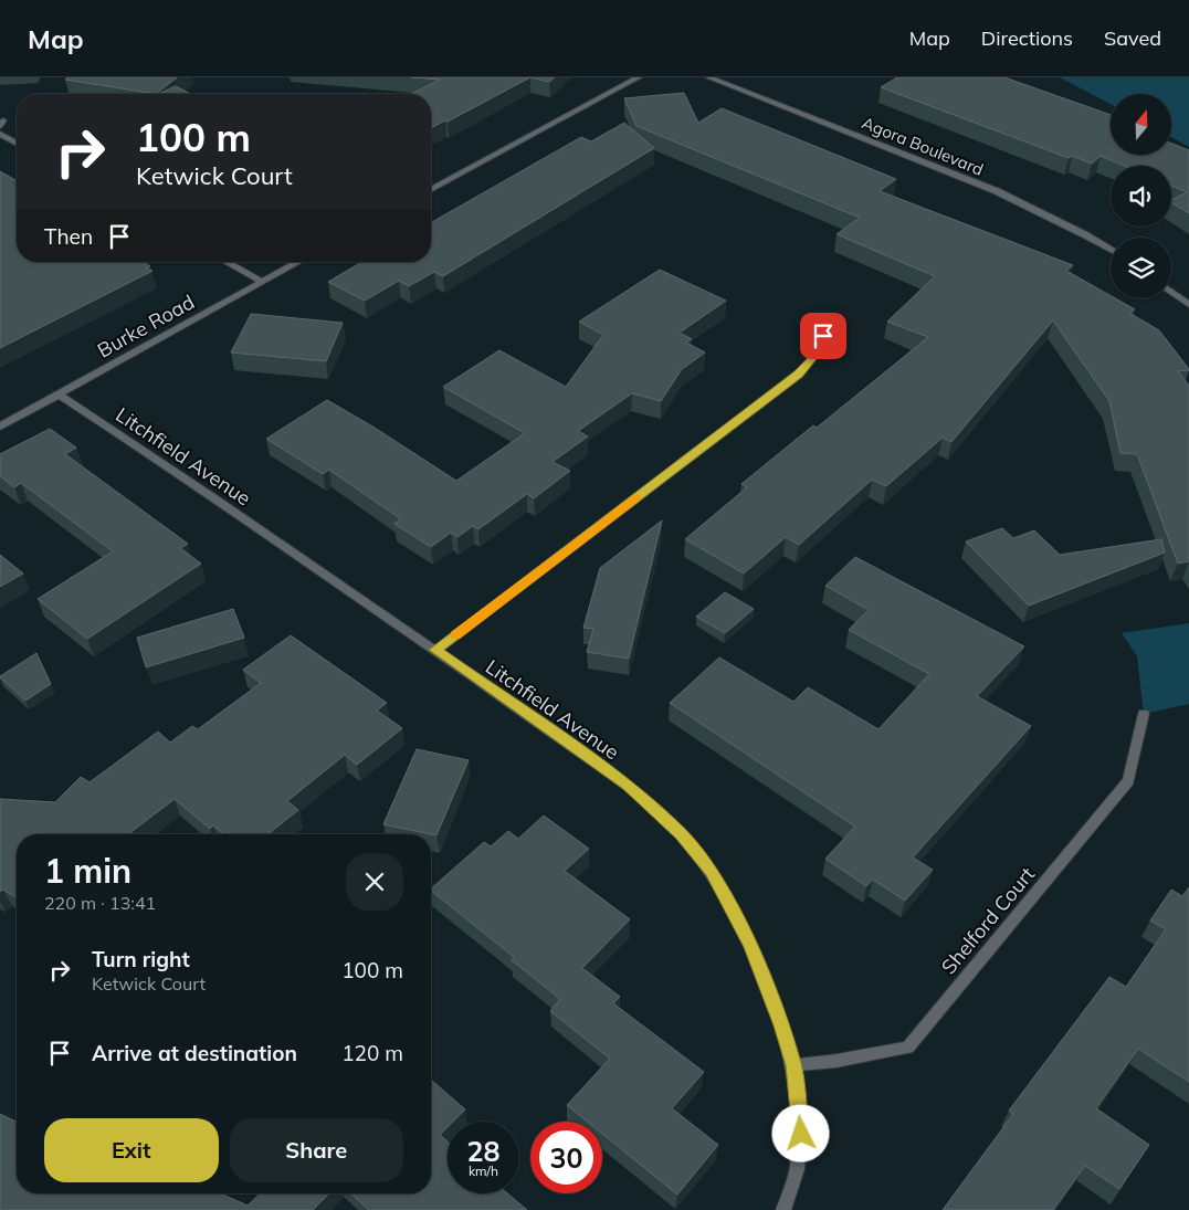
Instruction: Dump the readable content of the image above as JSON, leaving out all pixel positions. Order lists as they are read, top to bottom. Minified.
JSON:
{"streets":{"street":["Agora Boulevard","Burke Road","Litchfield Avenue","Shelford Court"]},"crossings":[["Burke Road","Litchfield Avenue"],["Litchfield Avenue","Shelford Court"]],"north":"top","page":{"header":"Map","nav":["Map","Directions","Saved"],"turn":["100 m","Ketwick Court"],"then":"Then","heading":["1 min","220 m · 13:41"],"list":[{"name":"Turn right","note":"Ketwick Court","value":"100 m"},{"name":"Arrive at destination","value":"120 m"}],"buttons":["Exit","Share"],"speed":"28 km/h","limit":"30"}}
